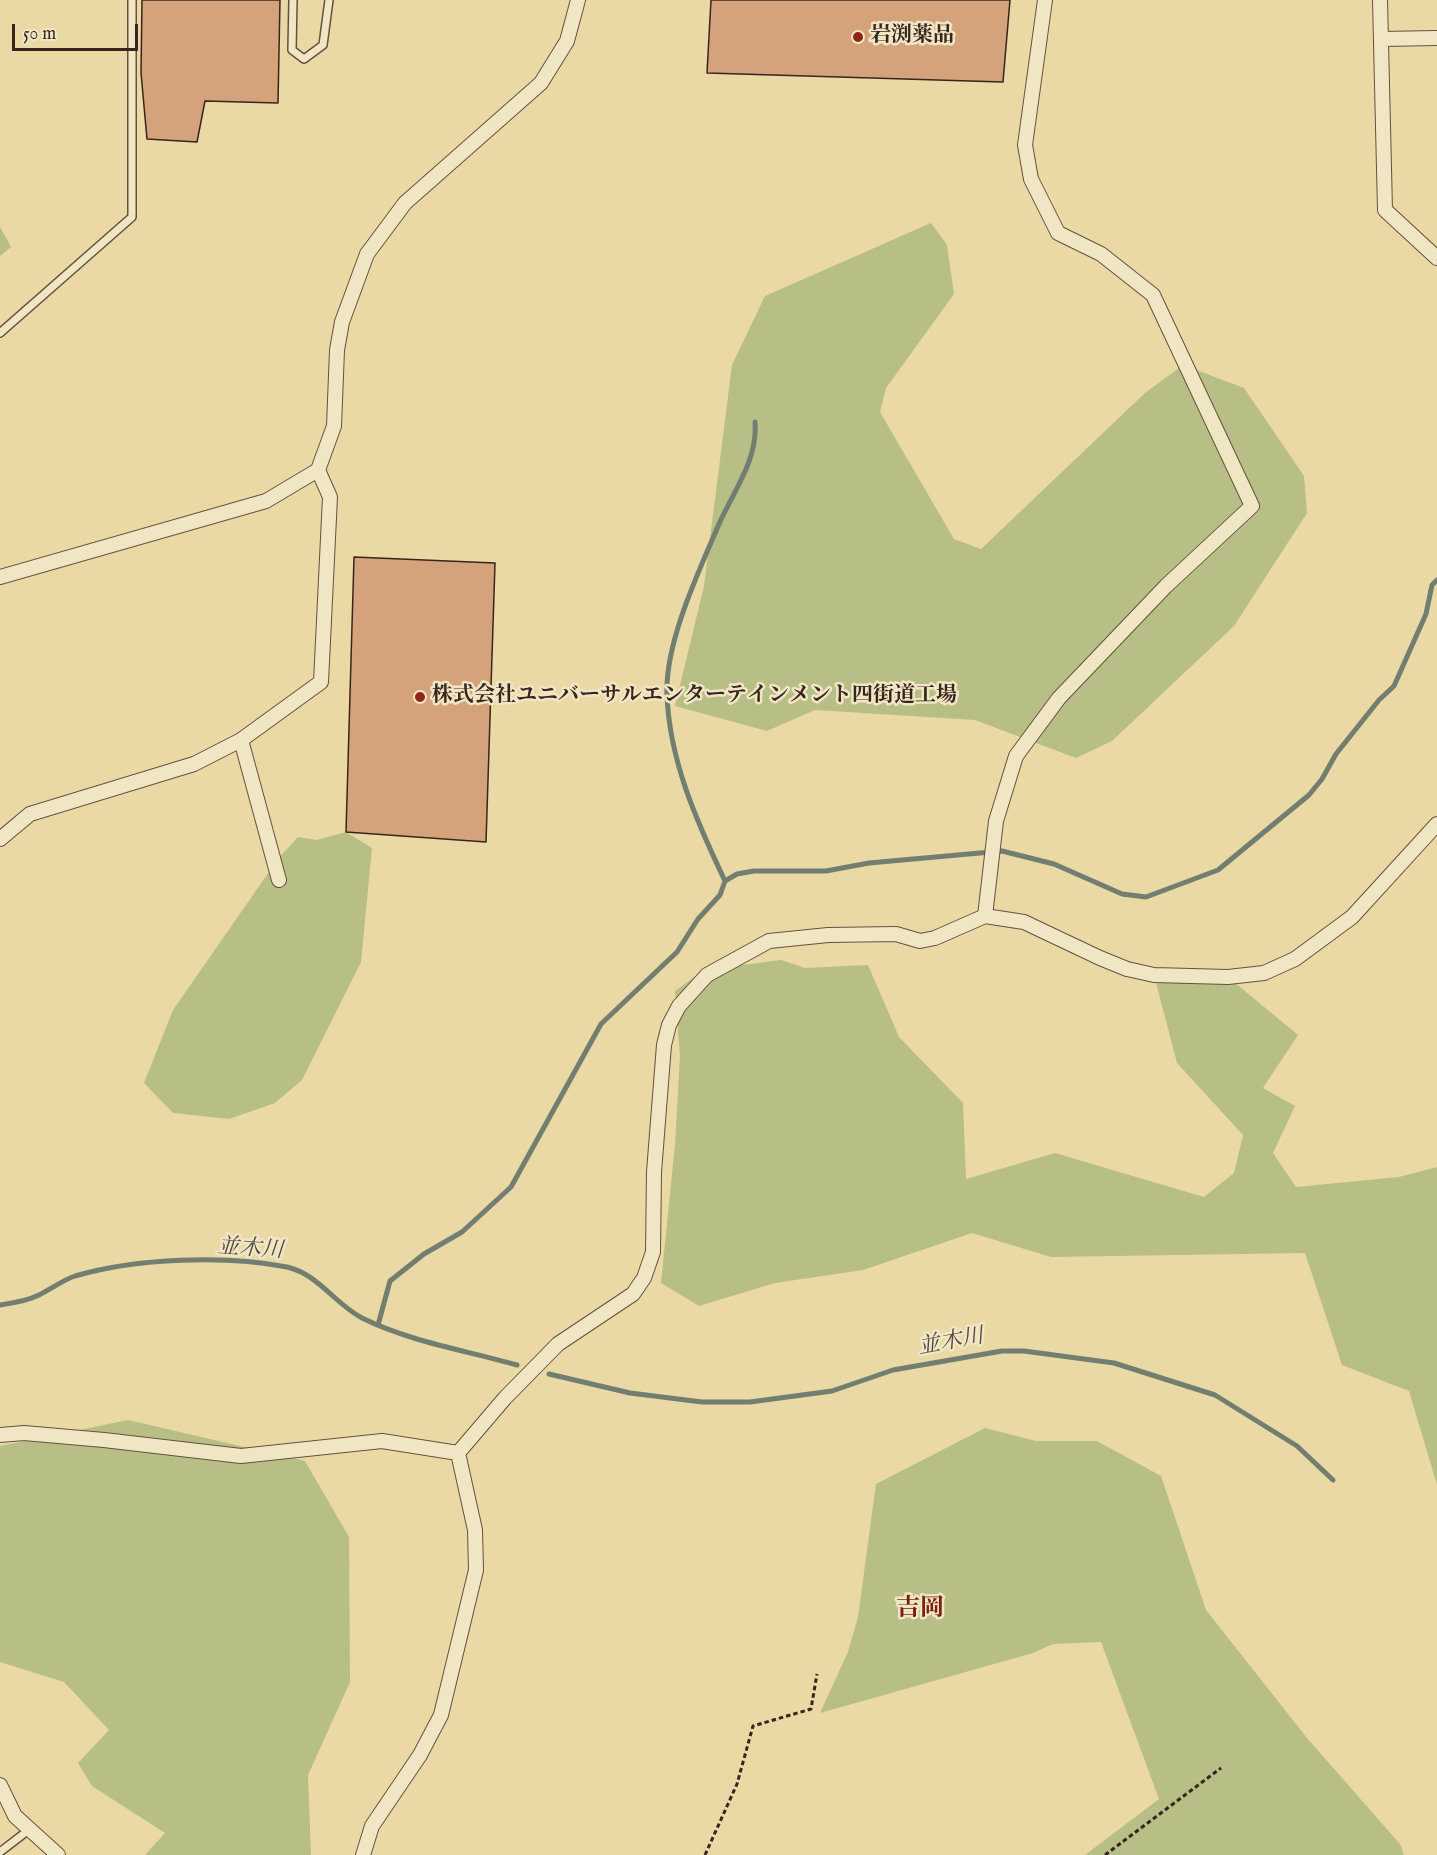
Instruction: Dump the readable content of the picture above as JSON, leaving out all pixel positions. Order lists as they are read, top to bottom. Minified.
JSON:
{"districts":["吉岡"],"water":["並木川"],"places":["岩渕薬品","株式会社ユニバーサルエンターテインメント四街道工場"],"scale_bar":"50 m"}
